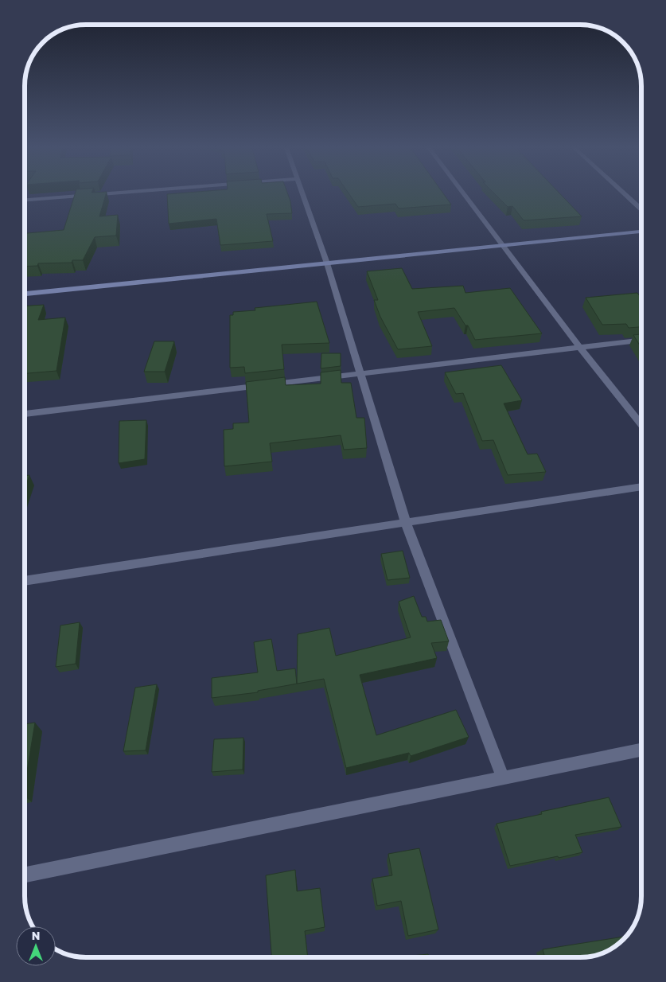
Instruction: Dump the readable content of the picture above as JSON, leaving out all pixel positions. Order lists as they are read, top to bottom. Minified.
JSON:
{"north":"top"}
